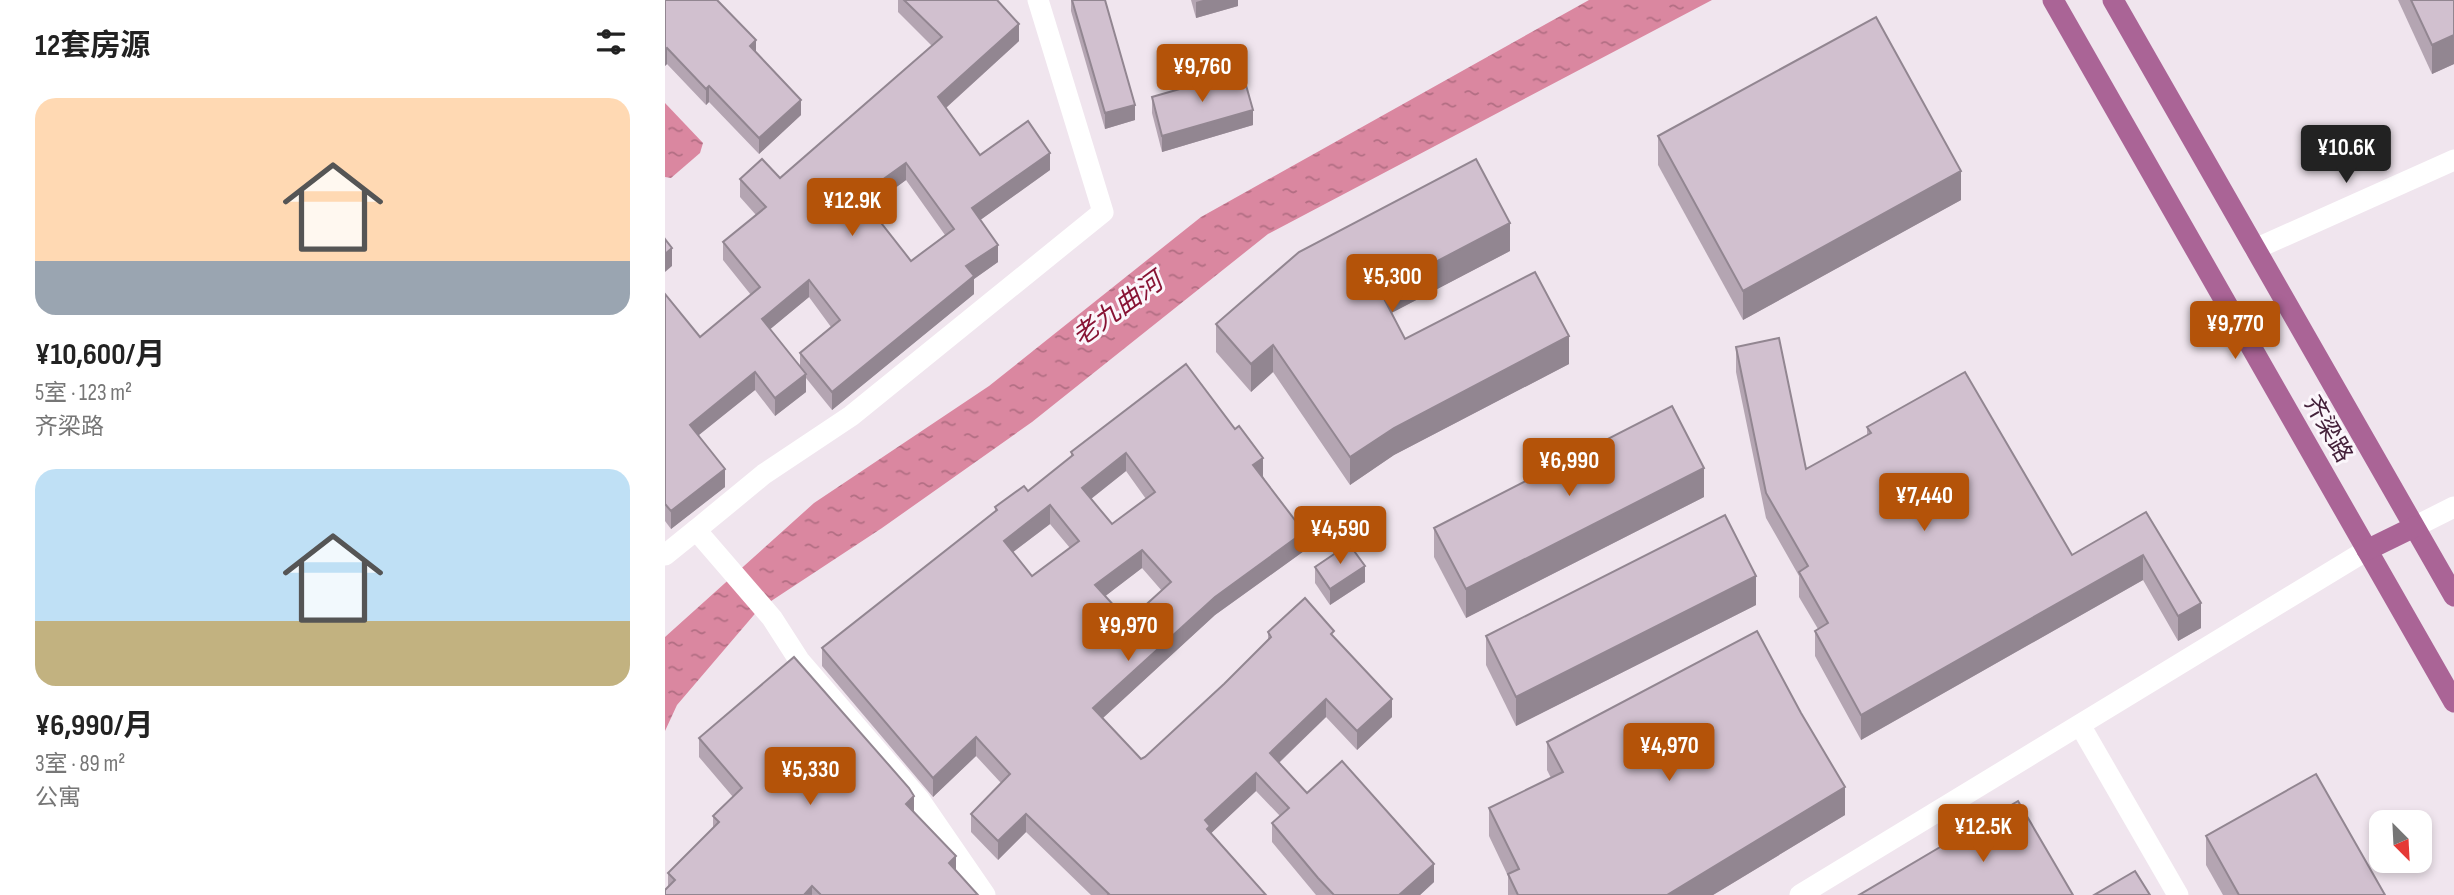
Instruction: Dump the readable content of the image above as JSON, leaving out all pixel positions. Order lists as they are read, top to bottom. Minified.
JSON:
{"streets":{"main road":["齐梁路"]},"water":["老九曲河"],"north":"bottom right","page":{"heading":"12套房源","price":["¥9,760","¥10.6K","¥12.9K","¥5,300","¥9,770","¥6,990","¥7,440","¥4,590","¥9,970","¥4,970","¥5,330","¥12.5K"],"list":[{"name":"¥10,600/月","note":"5室 · 123 m² · 齐梁路"},{"name":"¥6,990/月","note":"3室 · 89 m² · 公寓"}]}}
